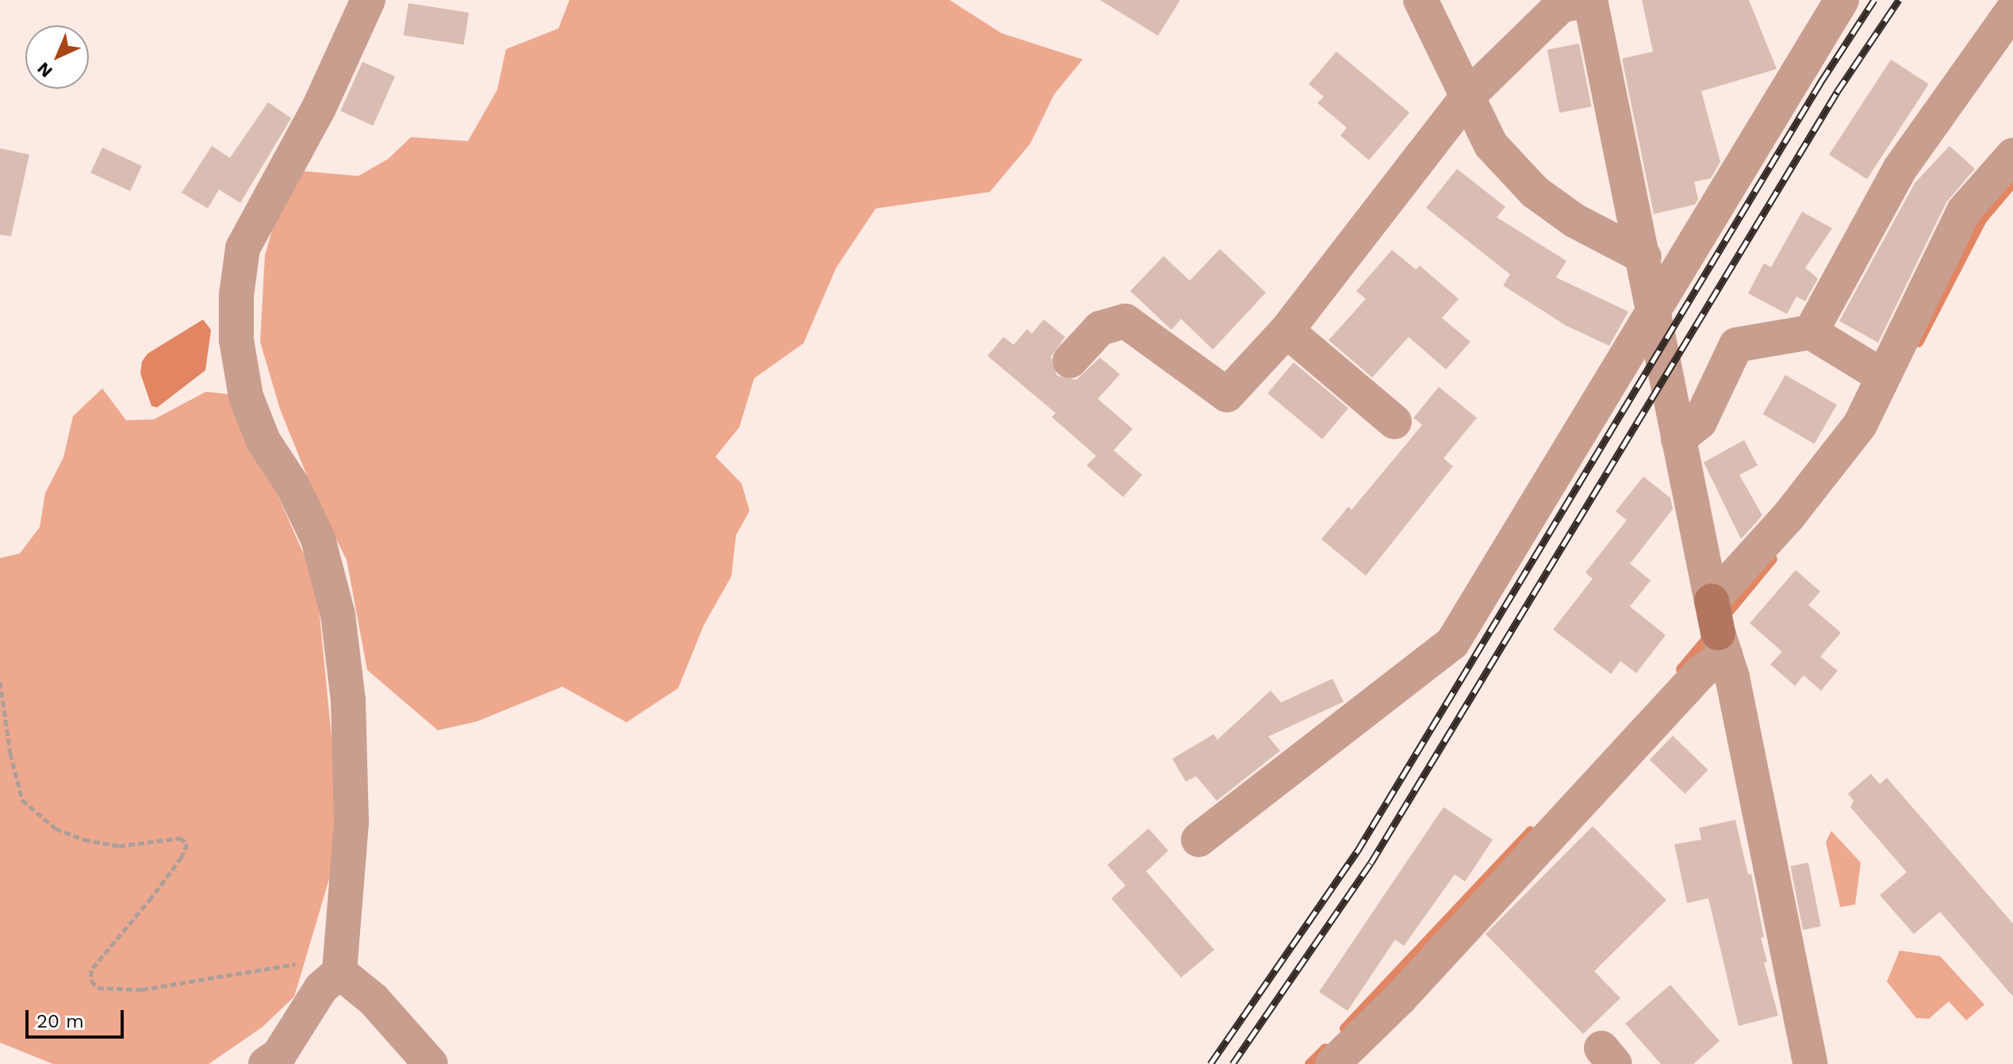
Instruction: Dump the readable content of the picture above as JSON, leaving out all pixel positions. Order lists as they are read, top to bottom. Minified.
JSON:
{"scale_bar":"20 m","north":"bottom left"}
